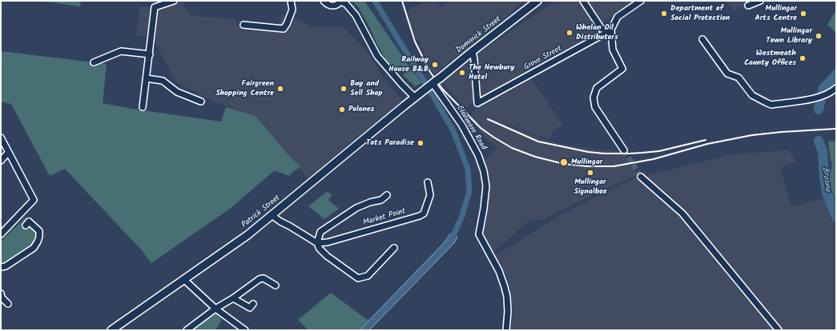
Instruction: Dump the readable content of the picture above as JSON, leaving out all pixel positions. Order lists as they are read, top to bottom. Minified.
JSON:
{"streets":{"main road":["Dominick Street","Patrick Street"],"street":["Grove Street","Clonmore Road","Market Point"]},"crossings":[["Dominick Street","Grove Street"],["Dominick Street","Clonmore Road"],["Dominick Street","Patrick Street"]],"water":["Brosna"],"places":["Department of Social Protection","Mullingar Arts Centre","Whelan Oil Distributors","Mullingar Town Library","Westmeath County Offices","Railway House B&B","The Newbury Hotel","Fairgreen Shopping Centre","Buy and Sell Shop","Polonez","Tots Paradise","Mullingar","Mullingar Signalbox"]}
